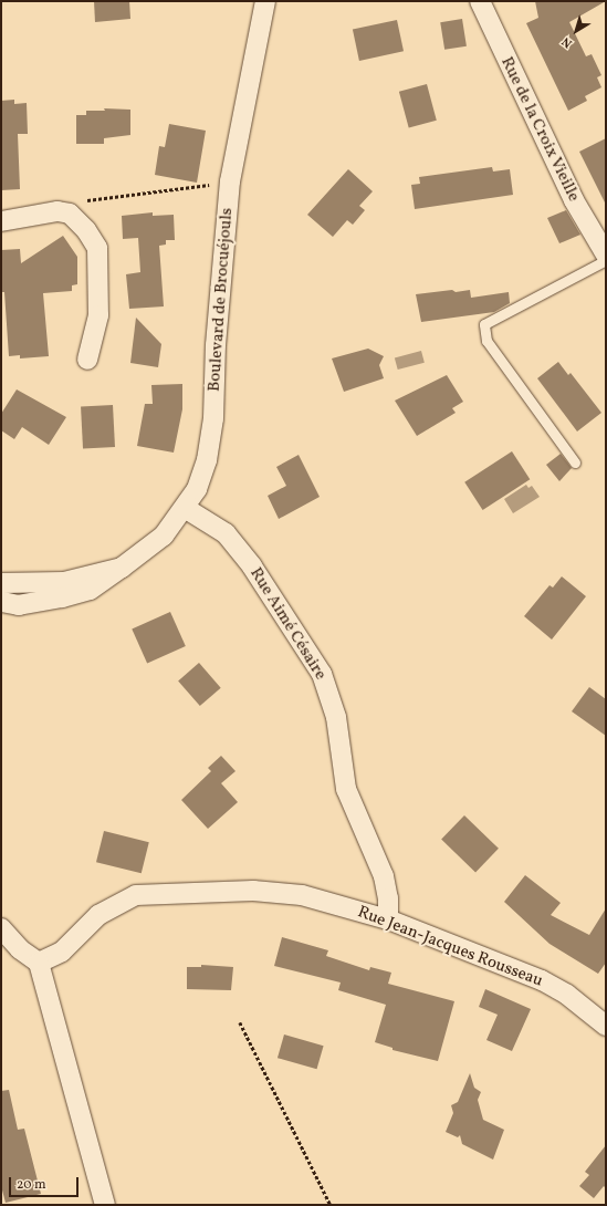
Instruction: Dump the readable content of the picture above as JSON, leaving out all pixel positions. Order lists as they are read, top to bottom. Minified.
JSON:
{"streets":{"street":["Rue de la Croix Vieille","Boulevard de Brocuéjouls","Rue Aimé Césaire","Rue Jean-Jacques Rousseau"]},"crossings":[["Boulevard de Brocuéjouls","Rue Aimé Césaire"],["Rue Aimé Césaire","Rue Jean-Jacques Rousseau"]],"scale_bar":"20 m","north":"bottom left"}
